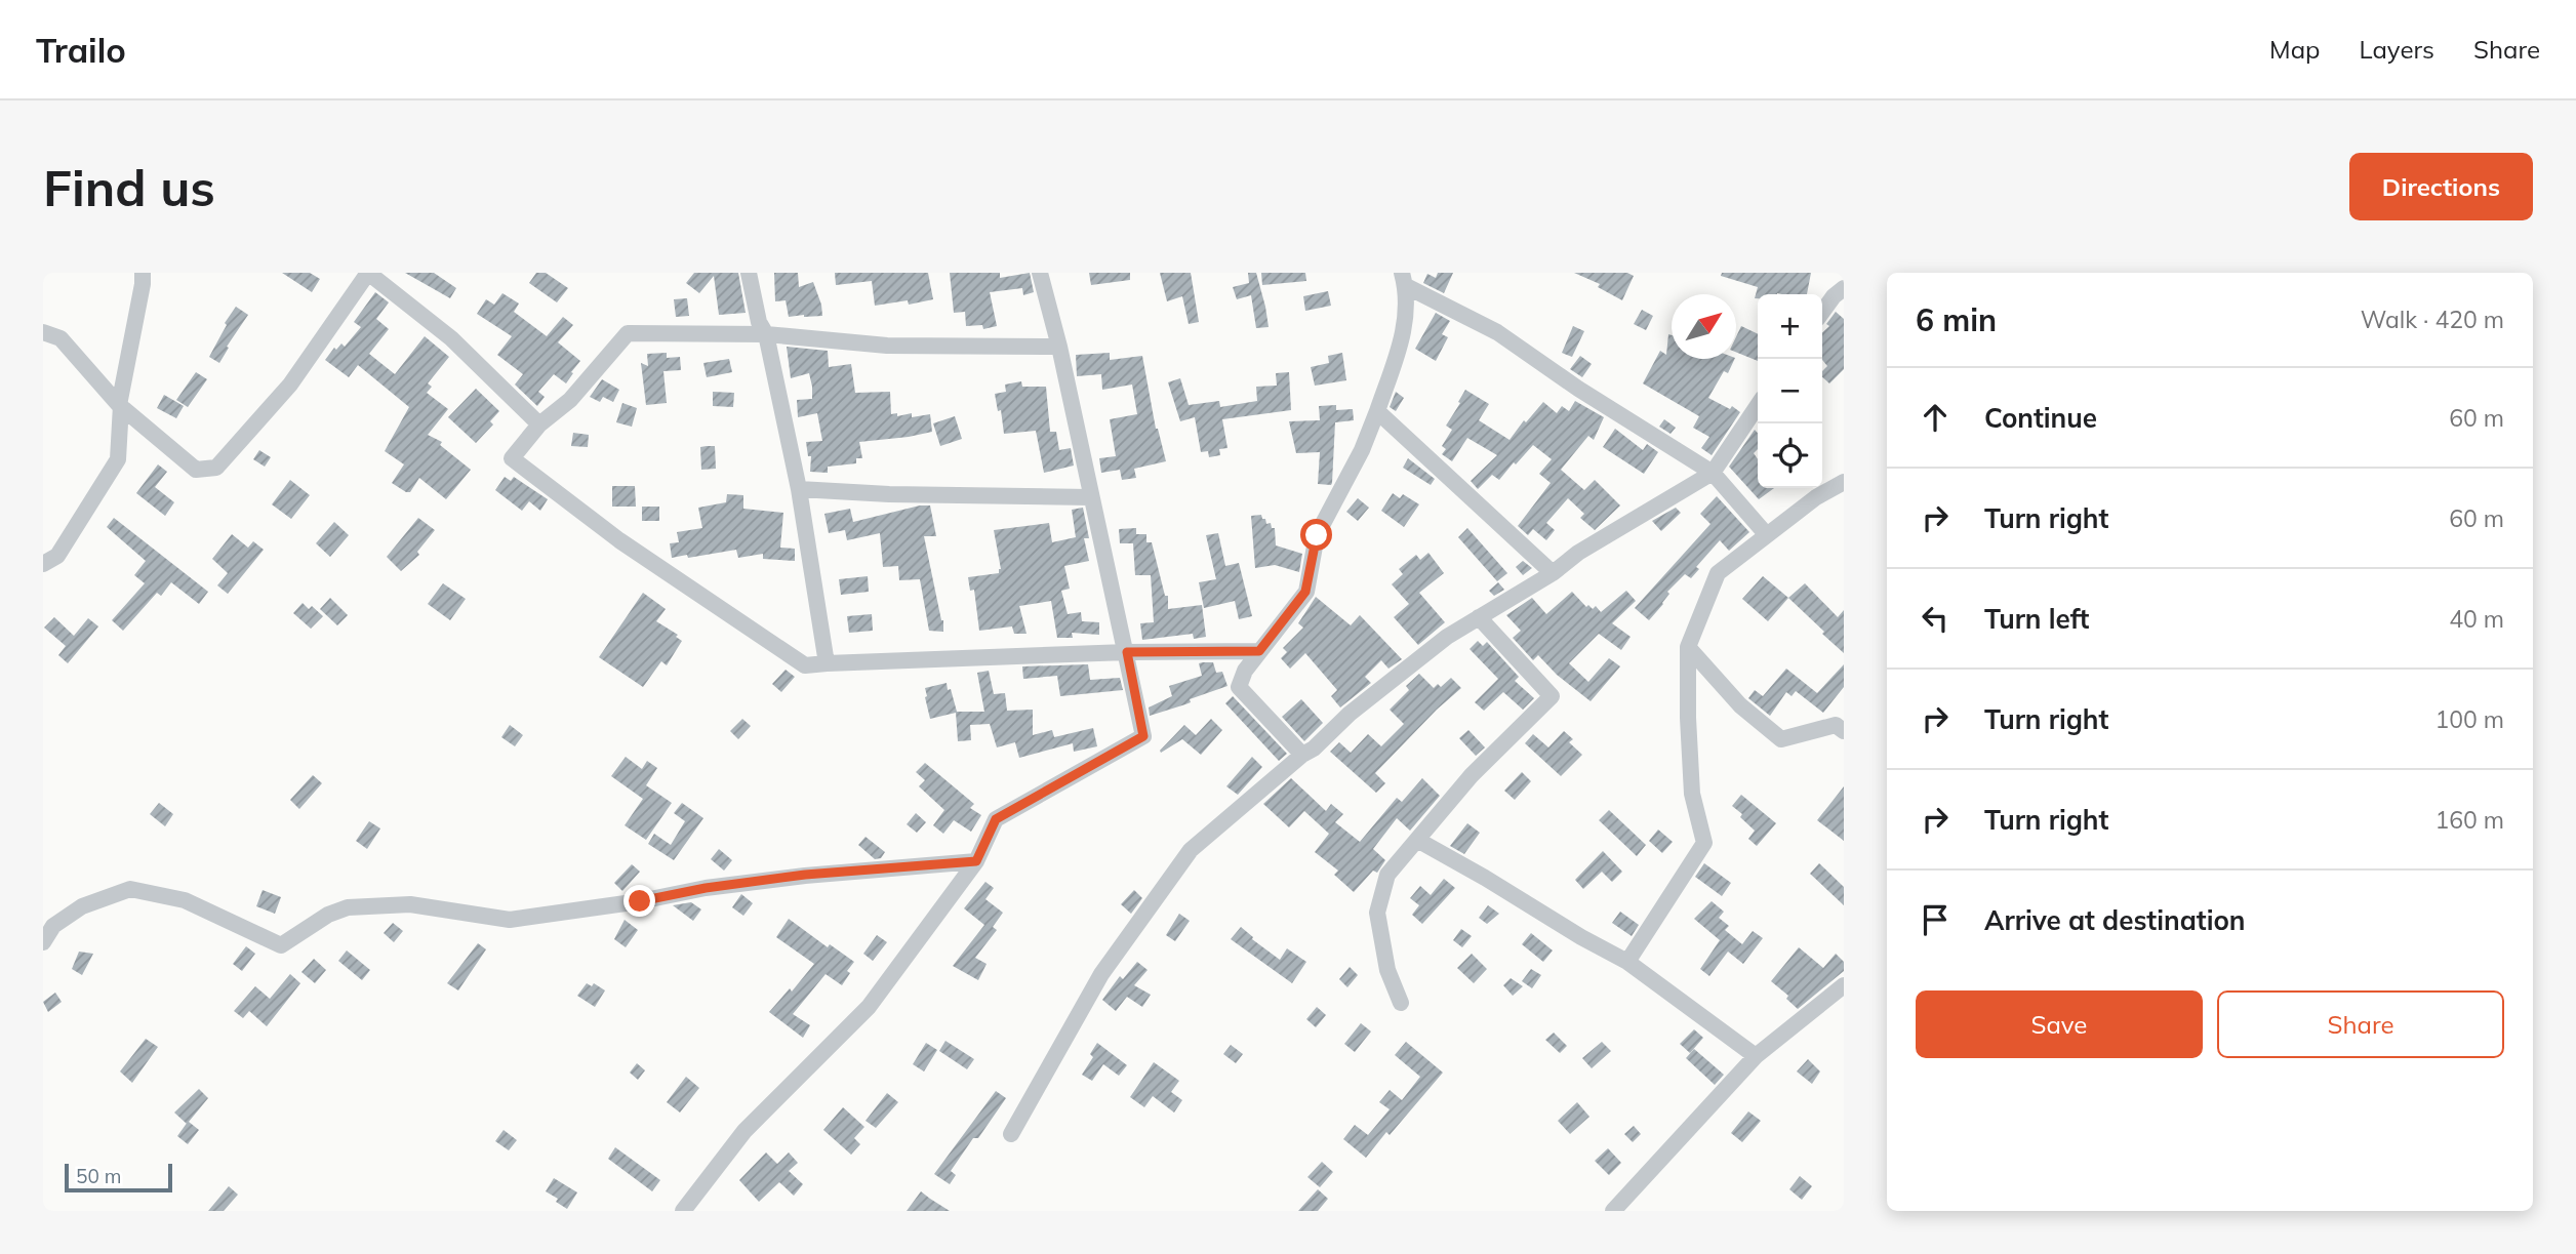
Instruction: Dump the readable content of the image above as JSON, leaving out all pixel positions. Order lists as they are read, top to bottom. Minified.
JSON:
{"scale_bar":"50 m","north":"top right","page":{"header":"Trailo","nav":["Map","Layers","Share"],"buttons":["Directions",["Save","Share"]],"title":"Find us","heading":["6 min","Walk · 420 m"],"map_buttons":["+","−"],"list":[["Continue","60 m"],["Turn right","60 m"],["Turn left","40 m"],["Turn right","100 m"],["Turn right","160 m"],"Arrive at destination"],"scale":"50 m"}}
